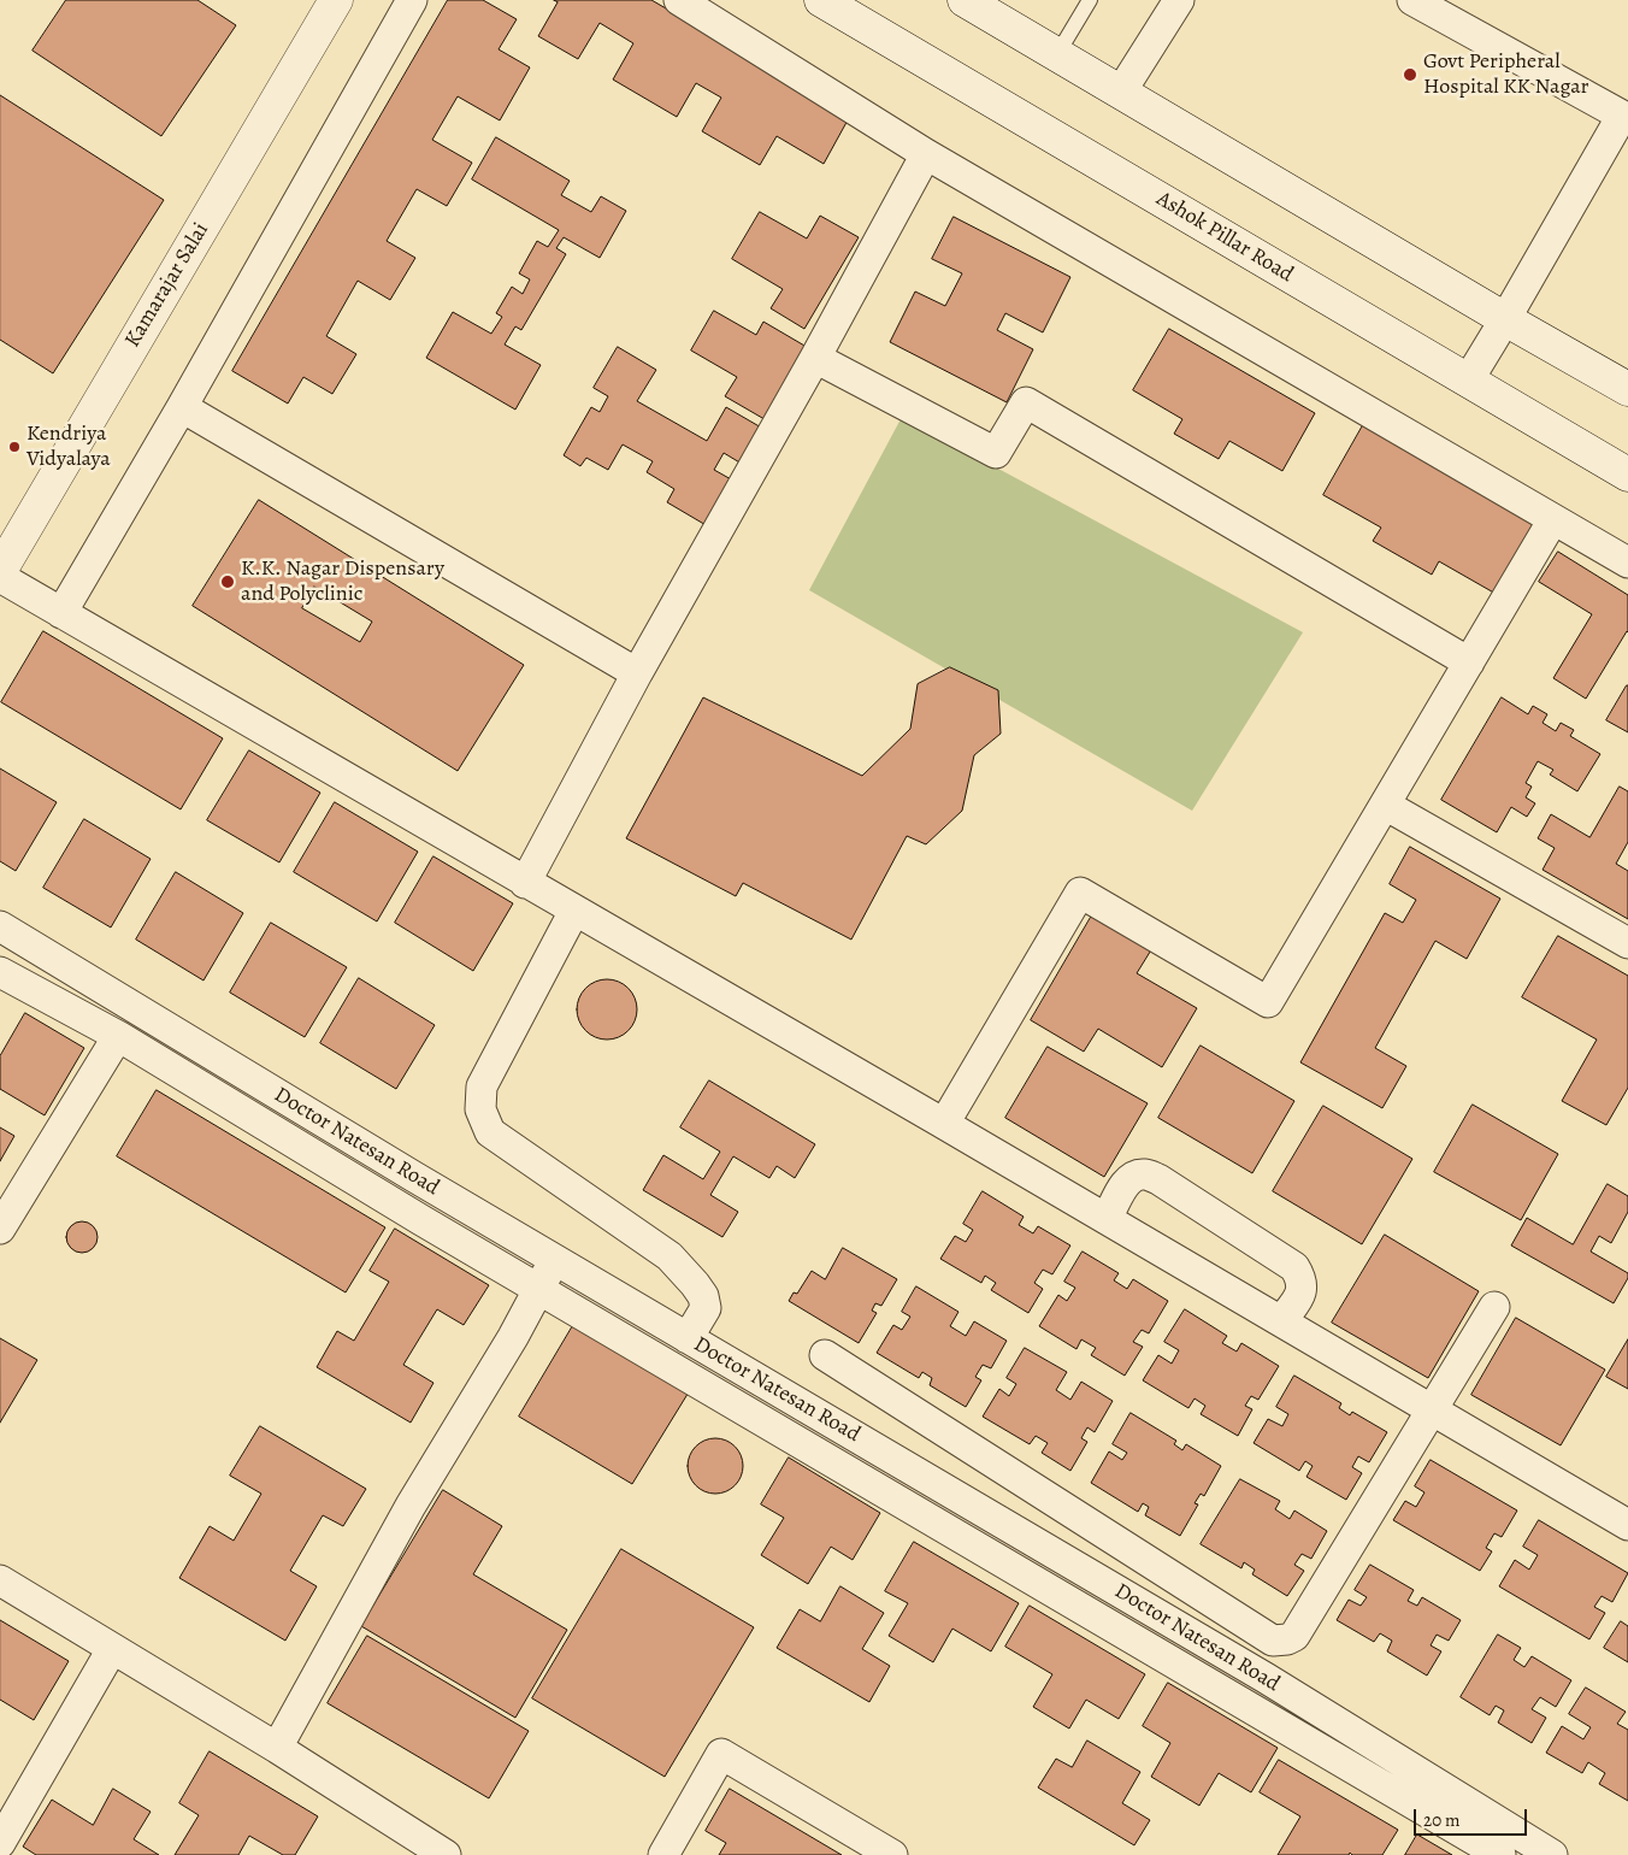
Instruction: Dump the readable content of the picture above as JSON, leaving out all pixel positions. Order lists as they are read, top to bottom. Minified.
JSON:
{"streets":{"main road":["Ashok Pillar Road","Kamarajar Salai"],"street":["Doctor Natesan Road"]},"places":["Govt Peripheral Hospital KK Nagar","Kendriya Vidyalaya","K.K. Nagar Dispensary and Polyclinic"],"scale_bar":"20 m"}
